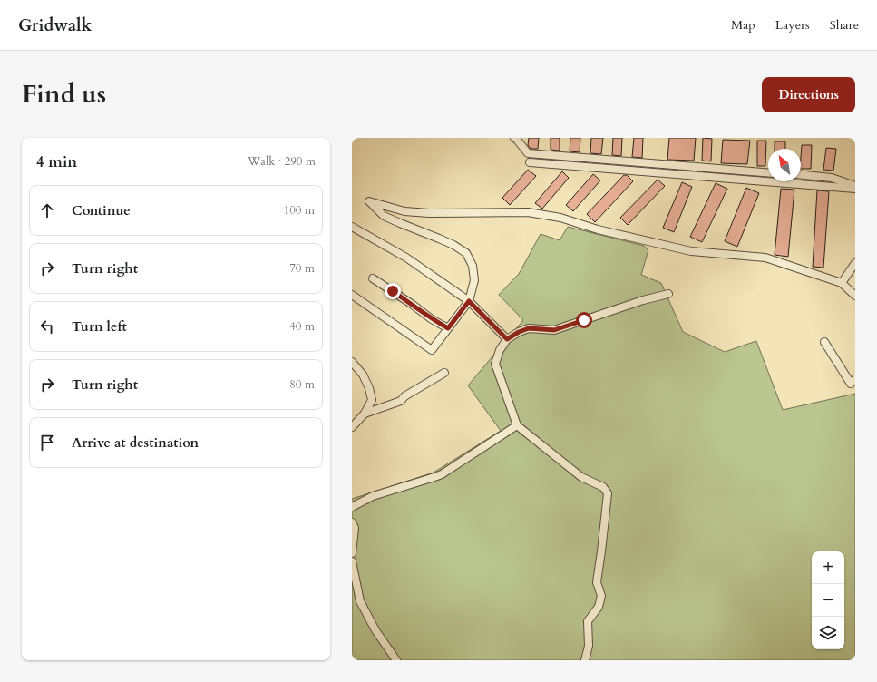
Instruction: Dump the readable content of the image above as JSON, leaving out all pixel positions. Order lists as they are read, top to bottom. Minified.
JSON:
{"north":"top left","page":{"header":"Gridwalk","nav":["Map","Layers","Share"],"title":"Find us","buttons":"Directions","heading":["4 min","Walk · 290 m"],"list":[["Continue","100 m"],["Turn right","70 m"],["Turn left","40 m"],["Turn right","80 m"],"Arrive at destination"],"map_buttons":["+","−"]}}
